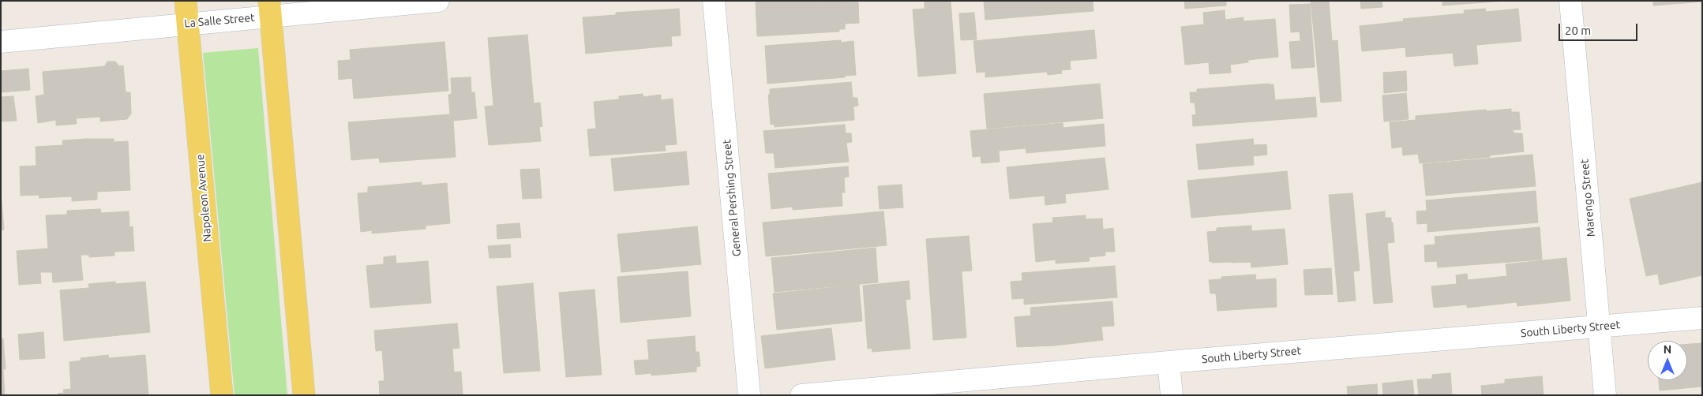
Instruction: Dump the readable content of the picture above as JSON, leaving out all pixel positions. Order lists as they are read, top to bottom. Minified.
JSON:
{"streets":{"main road":["Napoleon Avenue"],"street":["La Salle Street","General Pershing Street","Marengo Street","South Liberty Street"]},"crossings":[["La Salle Street","Napoleon Avenue"],["Marengo Street","South Liberty Street"]],"scale_bar":"20 m","north":"top"}
